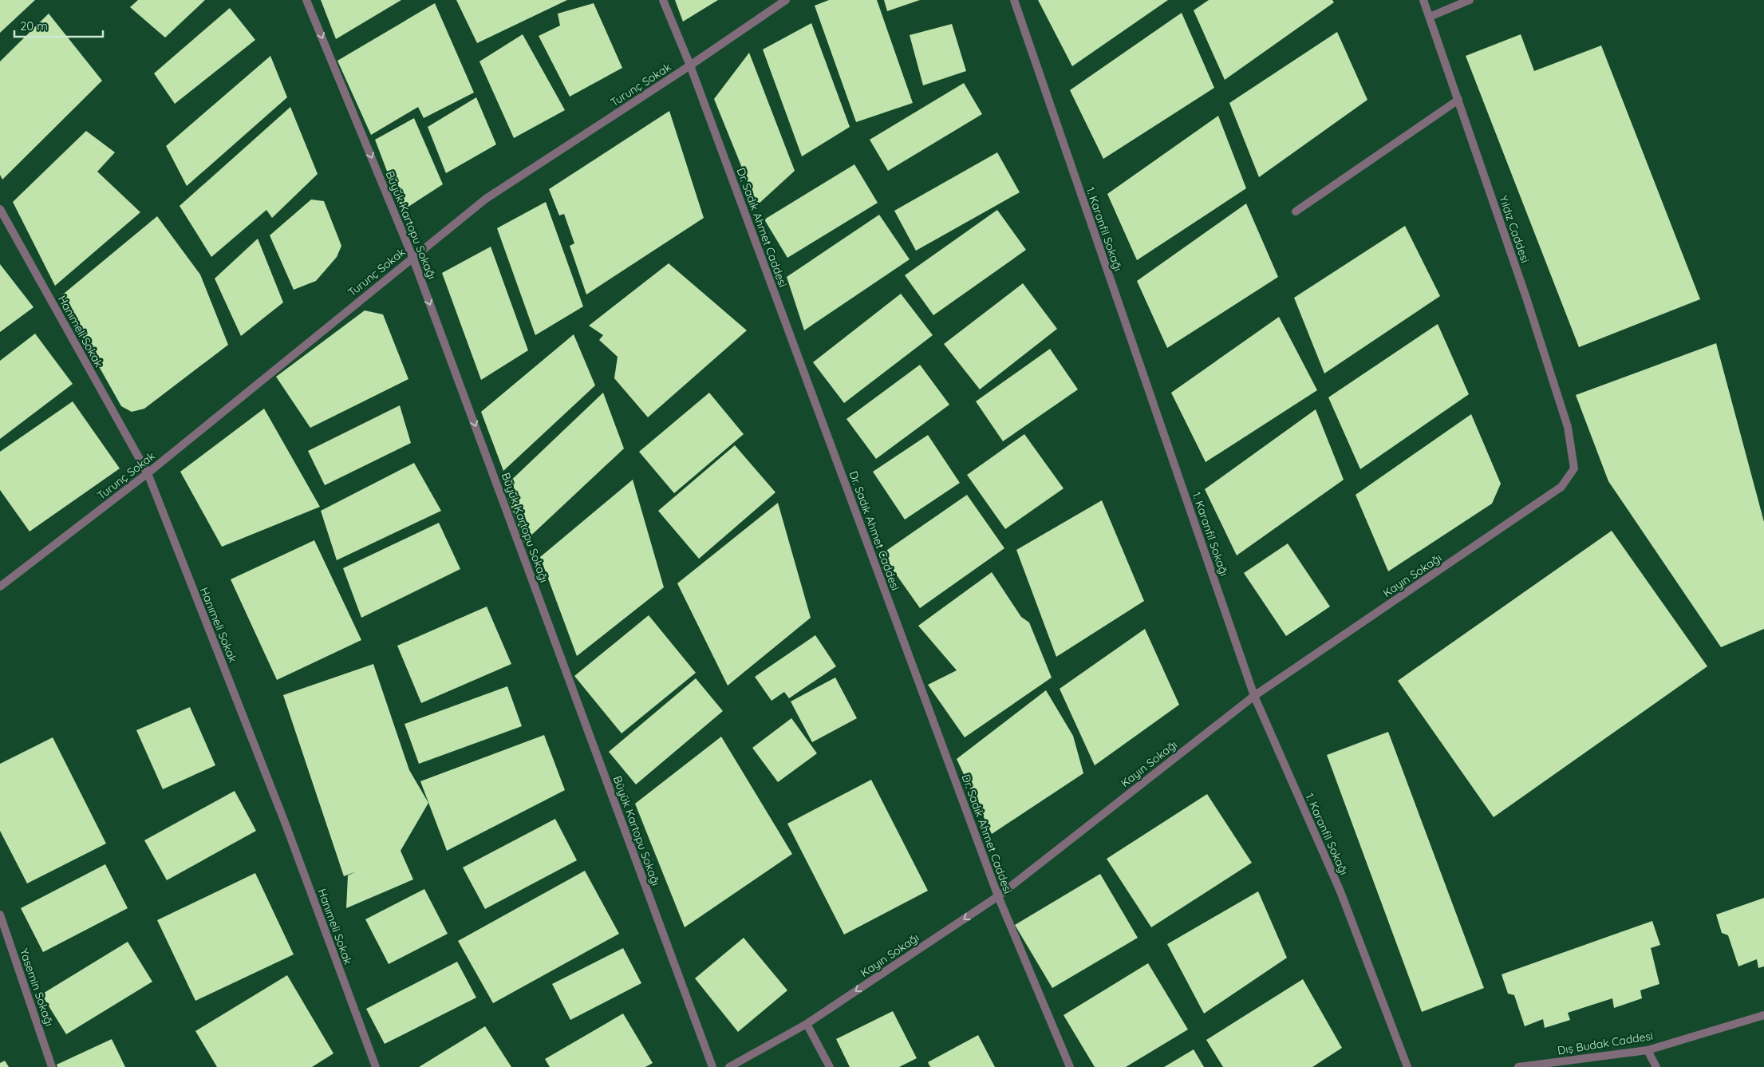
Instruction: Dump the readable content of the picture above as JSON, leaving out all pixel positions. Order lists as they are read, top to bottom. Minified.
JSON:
{"streets":{"street":["Turunç Sokak","Büyük Kartopu Sokağı","Dr. Sadık Ahmet Caddesi","1. Karanfil Sokağı","Yıldız Caddesi","Hanımeli Sokak","Kayın Sokağı","Yasemin Sokağı","Dış Budak Caddesi"]},"crossings":[["Turunç Sokak","Büyük Kartopu Sokağı"],["Turunç Sokak","Dr. Sadık Ahmet Caddesi"],["Turunç Sokak","Hanımeli Sokak"],["Dr. Sadık Ahmet Caddesi","Kayın Sokağı"],["1. Karanfil Sokağı","Kayın Sokağı"],["Yıldız Caddesi","Kayın Sokağı"]],"one_way":["Büyük Kartopu Sokağı"],"scale_bar":"20 m"}
